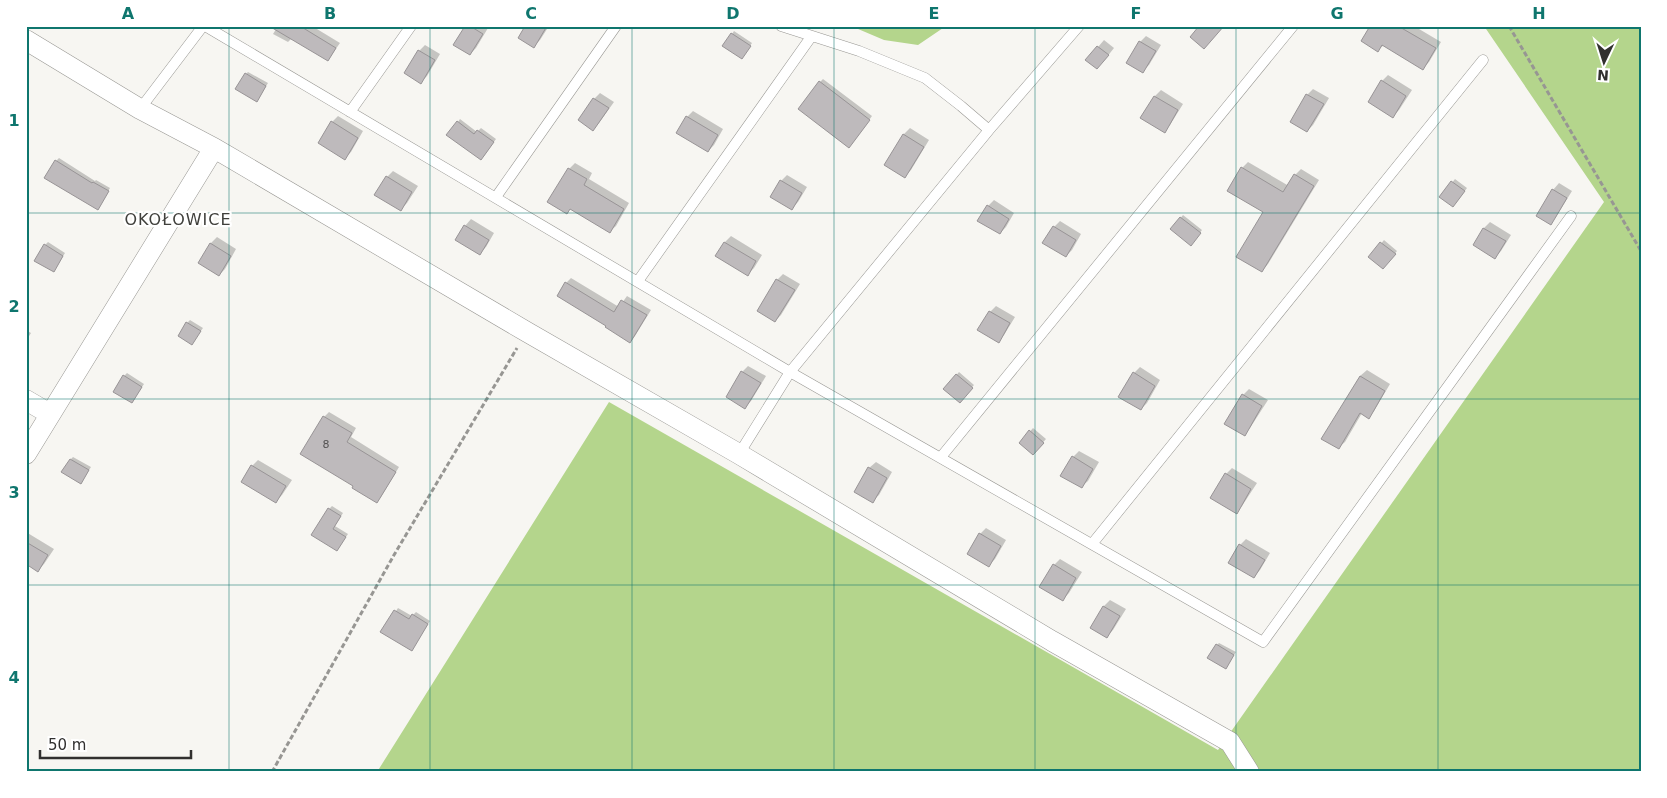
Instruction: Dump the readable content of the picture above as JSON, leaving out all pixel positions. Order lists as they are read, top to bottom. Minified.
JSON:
{"districts":["OKOŁOWICE"],"house_numbers":["8"],"scale_bar":"50 m","north":"bottom","grid":{"columns":["A","B","C","D","E","F","G","H"],"rows":["1","2","3","4"]}}
